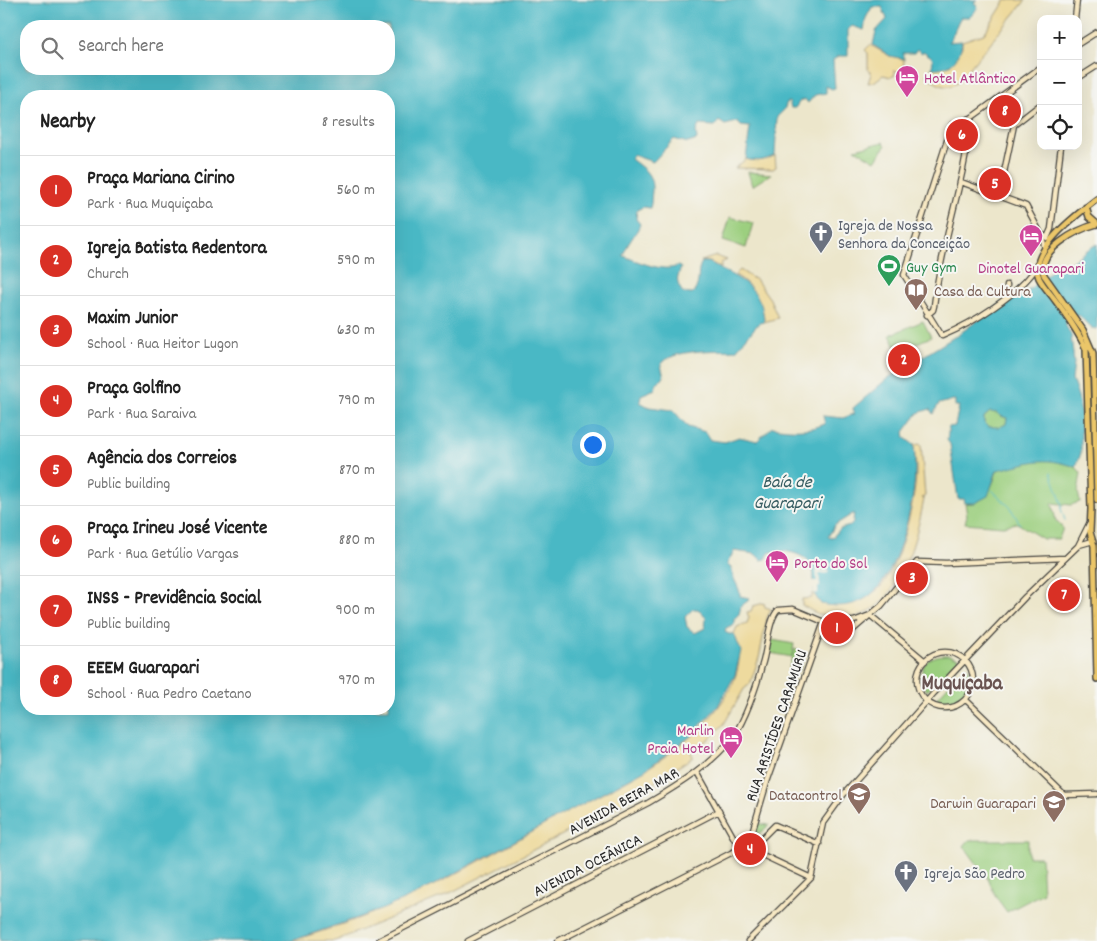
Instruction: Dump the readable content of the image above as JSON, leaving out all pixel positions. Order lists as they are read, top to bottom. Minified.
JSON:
{"streets":{"street":["RUA ARISTÍDES CARAMURU","AVENIDA BEIRA MAR","AVENIDA OCEÂNICA"]},"crossings":[["RUA ARISTÍDES CARAMURU","AVENIDA BEIRA MAR"]],"districts":["Muquiçaba"],"water":["Baía de Guarapari"],"places":{"hotel":["Hotel Atlântico","Dinotel Guarapari","Porto do Sol","Marlin Praia Hotel"],"church":["Igreja de Nossa Senhora da Conceição","Igreja São Pedro"],"sports":["Guy Gym"],"library":["Casa da Cultura"],"school or university":["Datacontrol","Darwin Guarapari"]},"page":{"map_buttons":["+","−"],"search":"Search here","heading":["Nearby","8 results"],"pins":["8","6","5","2","3","7","1","4"],"list":[{"mark":"1","name":"Praça Mariana Cirino","note":"Park · Rua Muquiçaba","value":"560 m"},{"mark":"2","name":"Igreja Batista Redentora","note":"Church","value":"590 m"},{"mark":"3","name":"Maxim Junior","note":"School · Rua Heitor Lugon","value":"630 m"},{"mark":"4","name":"Praça Golfino","note":"Park · Rua Saraiva","value":"790 m"},{"mark":"5","name":"Agência dos Correios","note":"Public building","value":"870 m"},{"mark":"6","name":"Praça Irineu José Vicente","note":"Park · Rua Getúlio Vargas","value":"880 m"},{"mark":"7","name":"INSS - Previdência Social","note":"Public building","value":"900 m"},{"mark":"8","name":"EEEM Guarapari","note":"School · Rua Pedro Caetano","value":"970 m"}]}}
